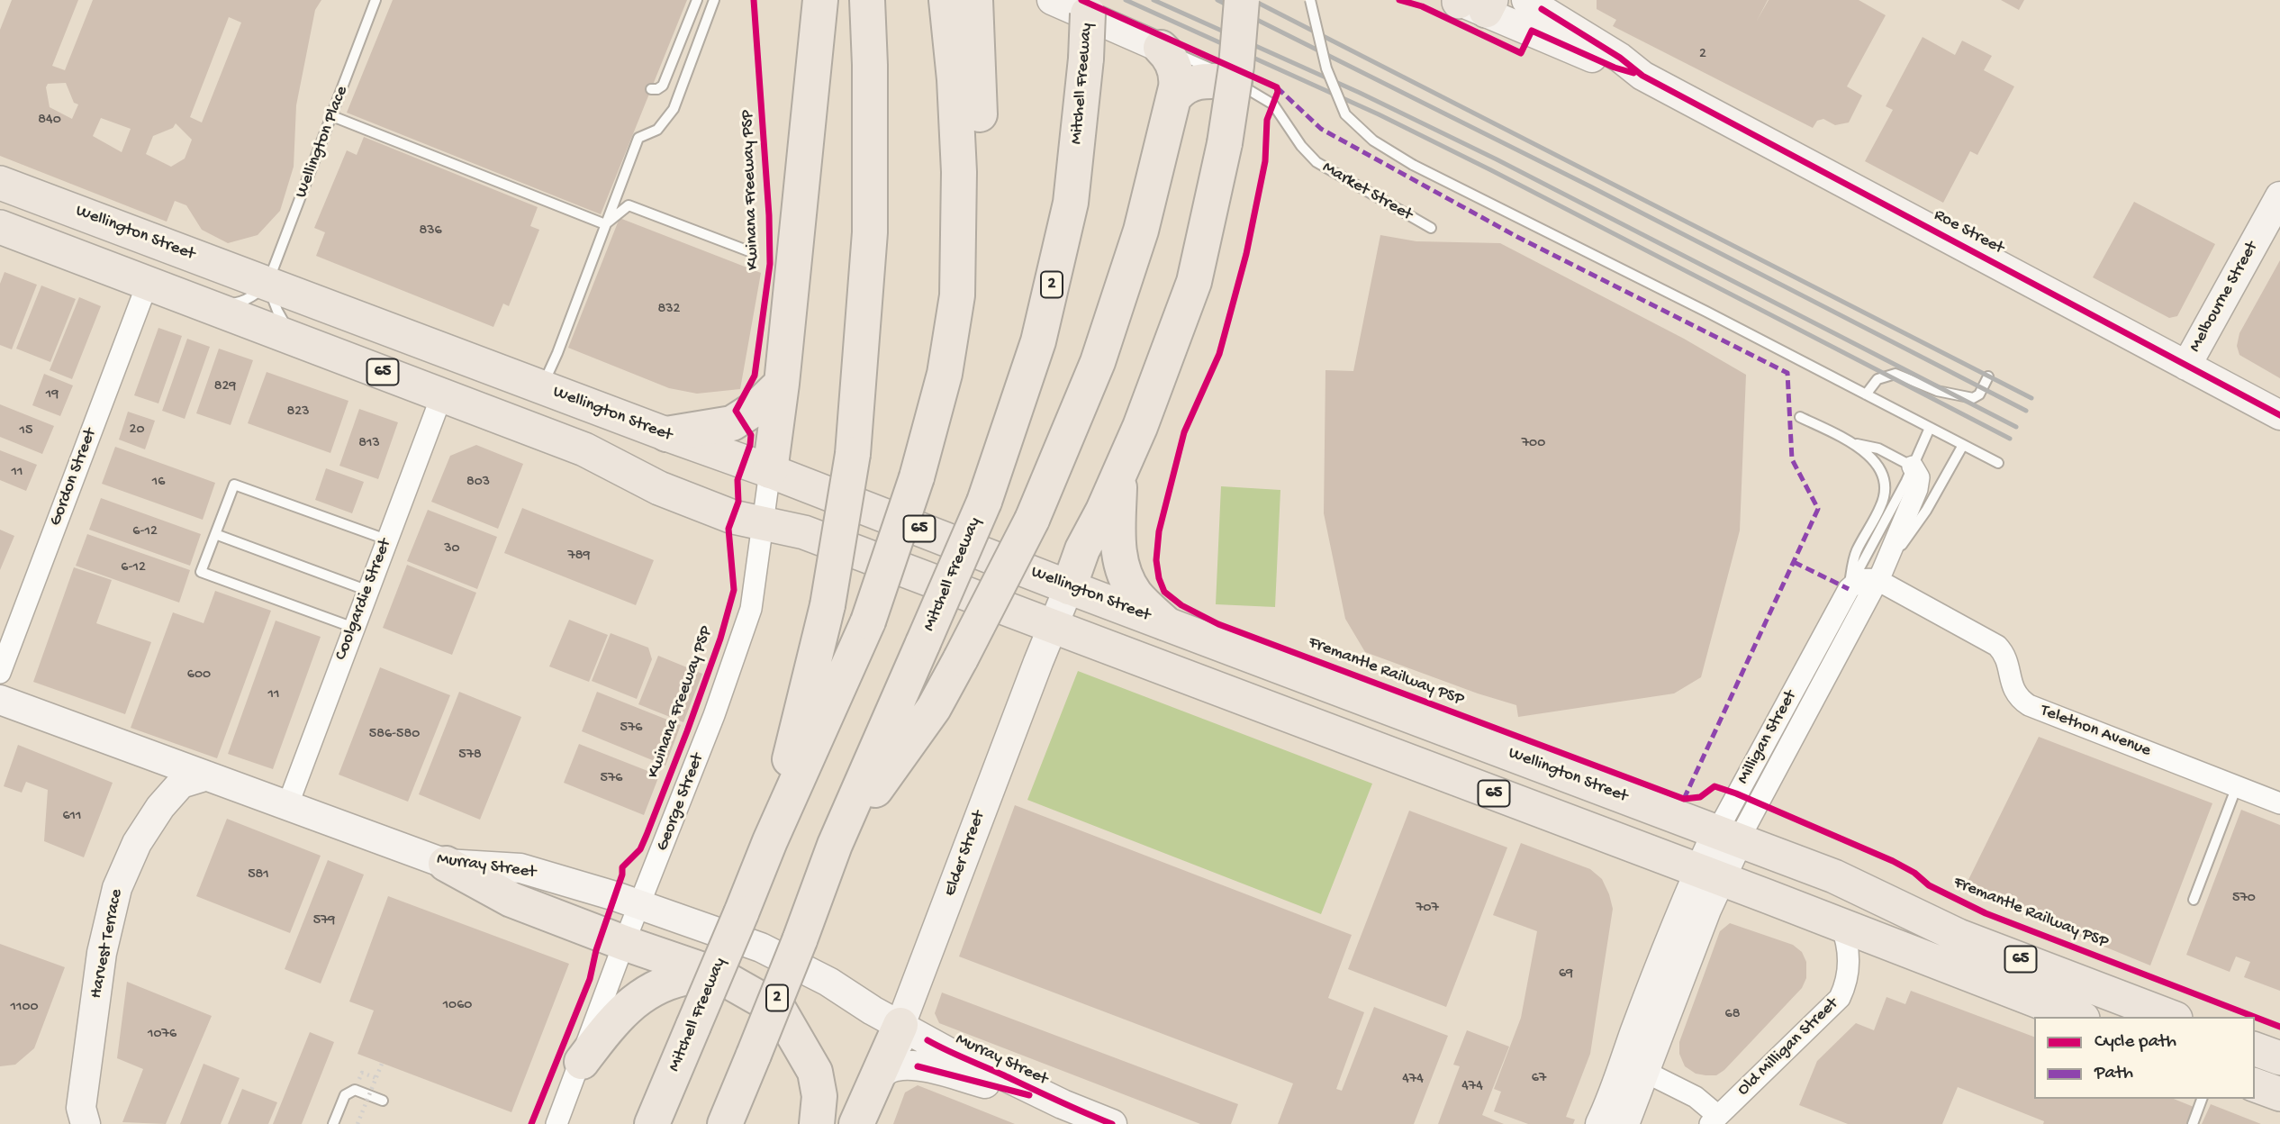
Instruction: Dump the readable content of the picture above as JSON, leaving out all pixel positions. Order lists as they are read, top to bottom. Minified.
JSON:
{"streets":{"highway":["Mitchell Freeway","2"],"main road":["Market Street","Roe Street","Wellington Street","Melbourne Street","65","Milligan Street","Elder Street","Murray Street","Harvest Terrace"],"street":["Gordon Street","Coolgardie Street","Telethon Avenue","George Street","Old Milligan Street"],"lane":["Wellington Place"],"cycle path":["Kwinana Freeway PSP","Fremantle Railway PSP"]},"crossings":[["Mitchell Freeway","2"],["Wellington Place","Wellington Street"],["Roe Street","Melbourne Street"],["Wellington Street","Milligan Street"],["Wellington Street","George Street"],["Wellington Street","Elder Street"],["65","Gordon Street"],["65","Coolgardie Street"],["65","Milligan Street"],["65","George Street"],["65","Elder Street"],["65","Old Milligan Street"],["Coolgardie Street","Murray Street"],["Telethon Avenue","Milligan Street"],["George Street","Murray Street"],["Elder Street","Murray Street"],["Murray Street","Harvest Terrace"]],"house_numbers":["2","840","836","832","829","19","823","20","15","813","700","11","16","803","6-12","30","789","6-12","600","11","576","586-580","578","576","611","581","570","707","579","69","1060","1100","68","1076","67","474","474"],"legend":["Cycle path","Path"]}
